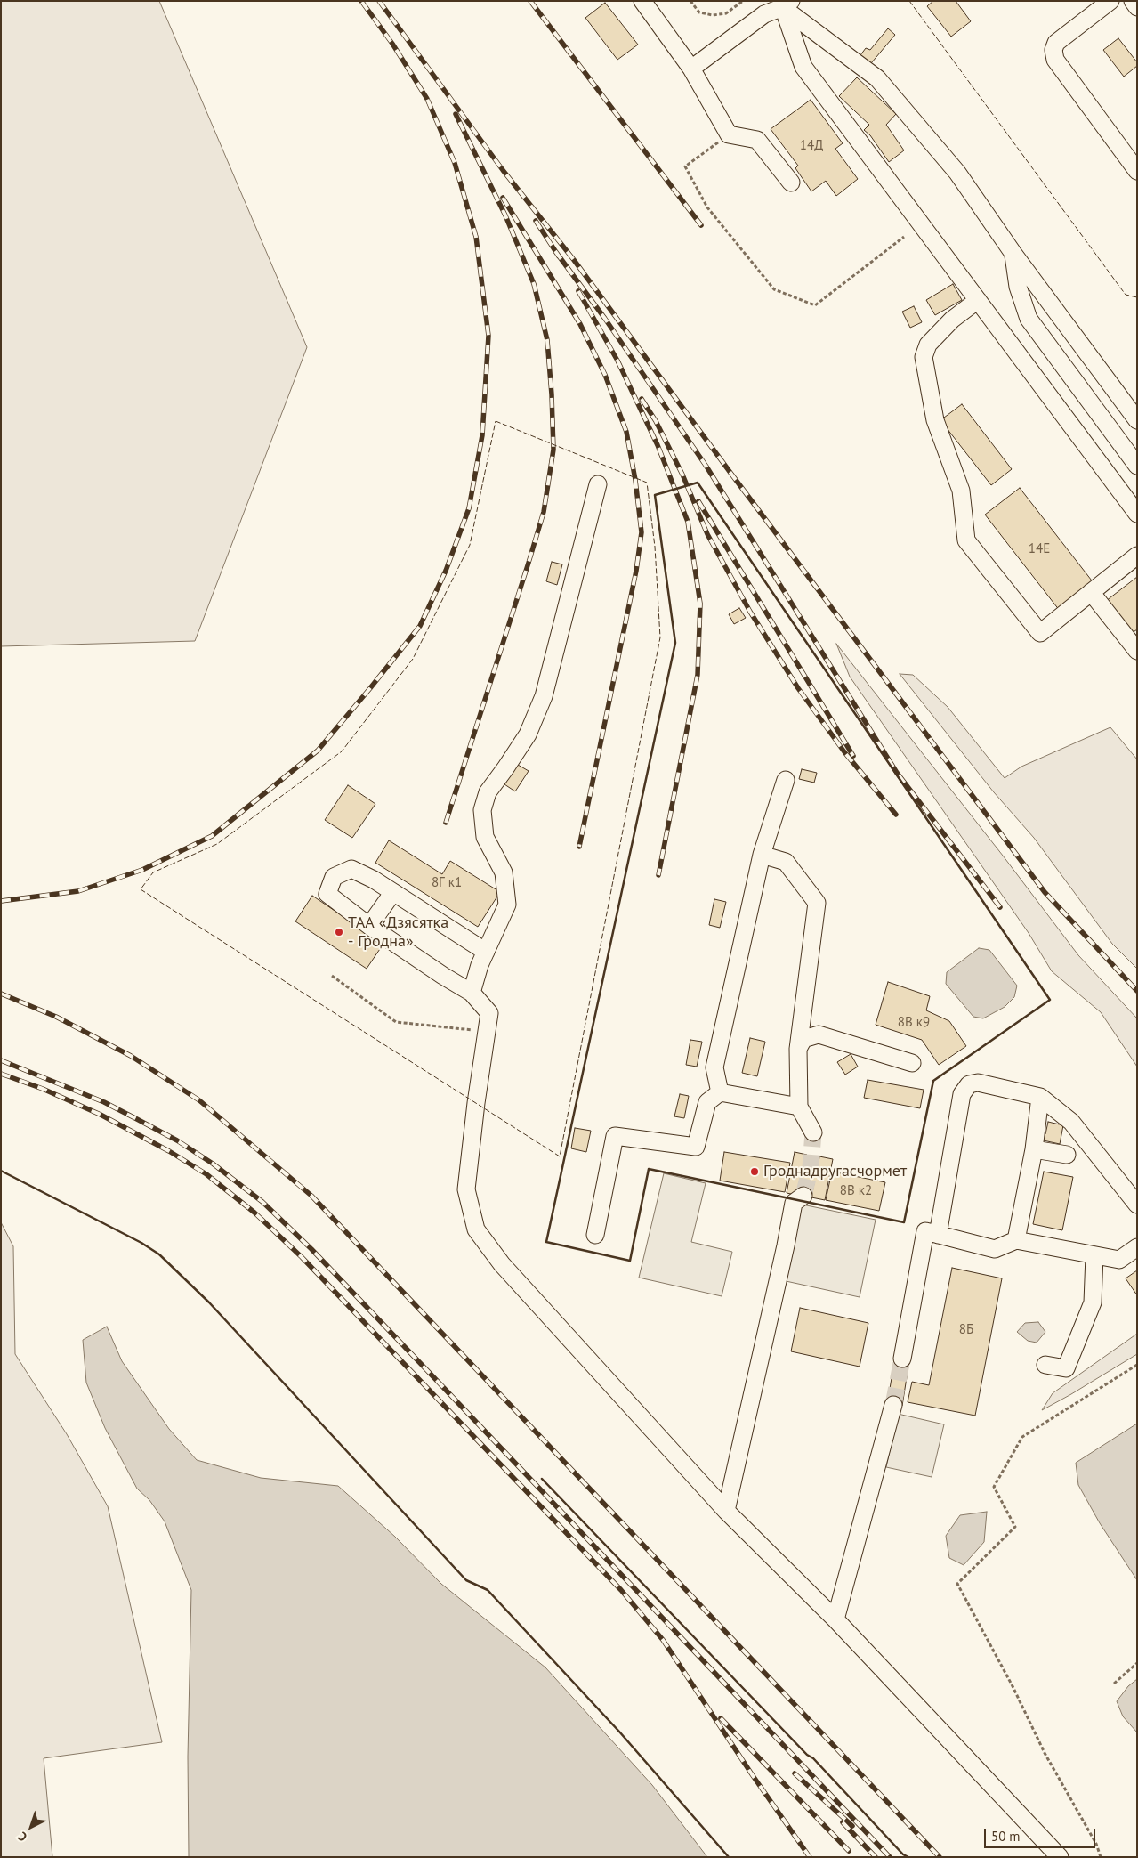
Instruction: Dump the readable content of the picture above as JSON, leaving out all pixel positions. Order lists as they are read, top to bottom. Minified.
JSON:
{"places":["ТАА «Дзясятка - Гродна»","Гроднадругасчормет"],"house_numbers":["14Д","14Е","8Г к1","8В к9","8В к2","8Б"],"scale_bar":"50 m","north":"bottom left"}
